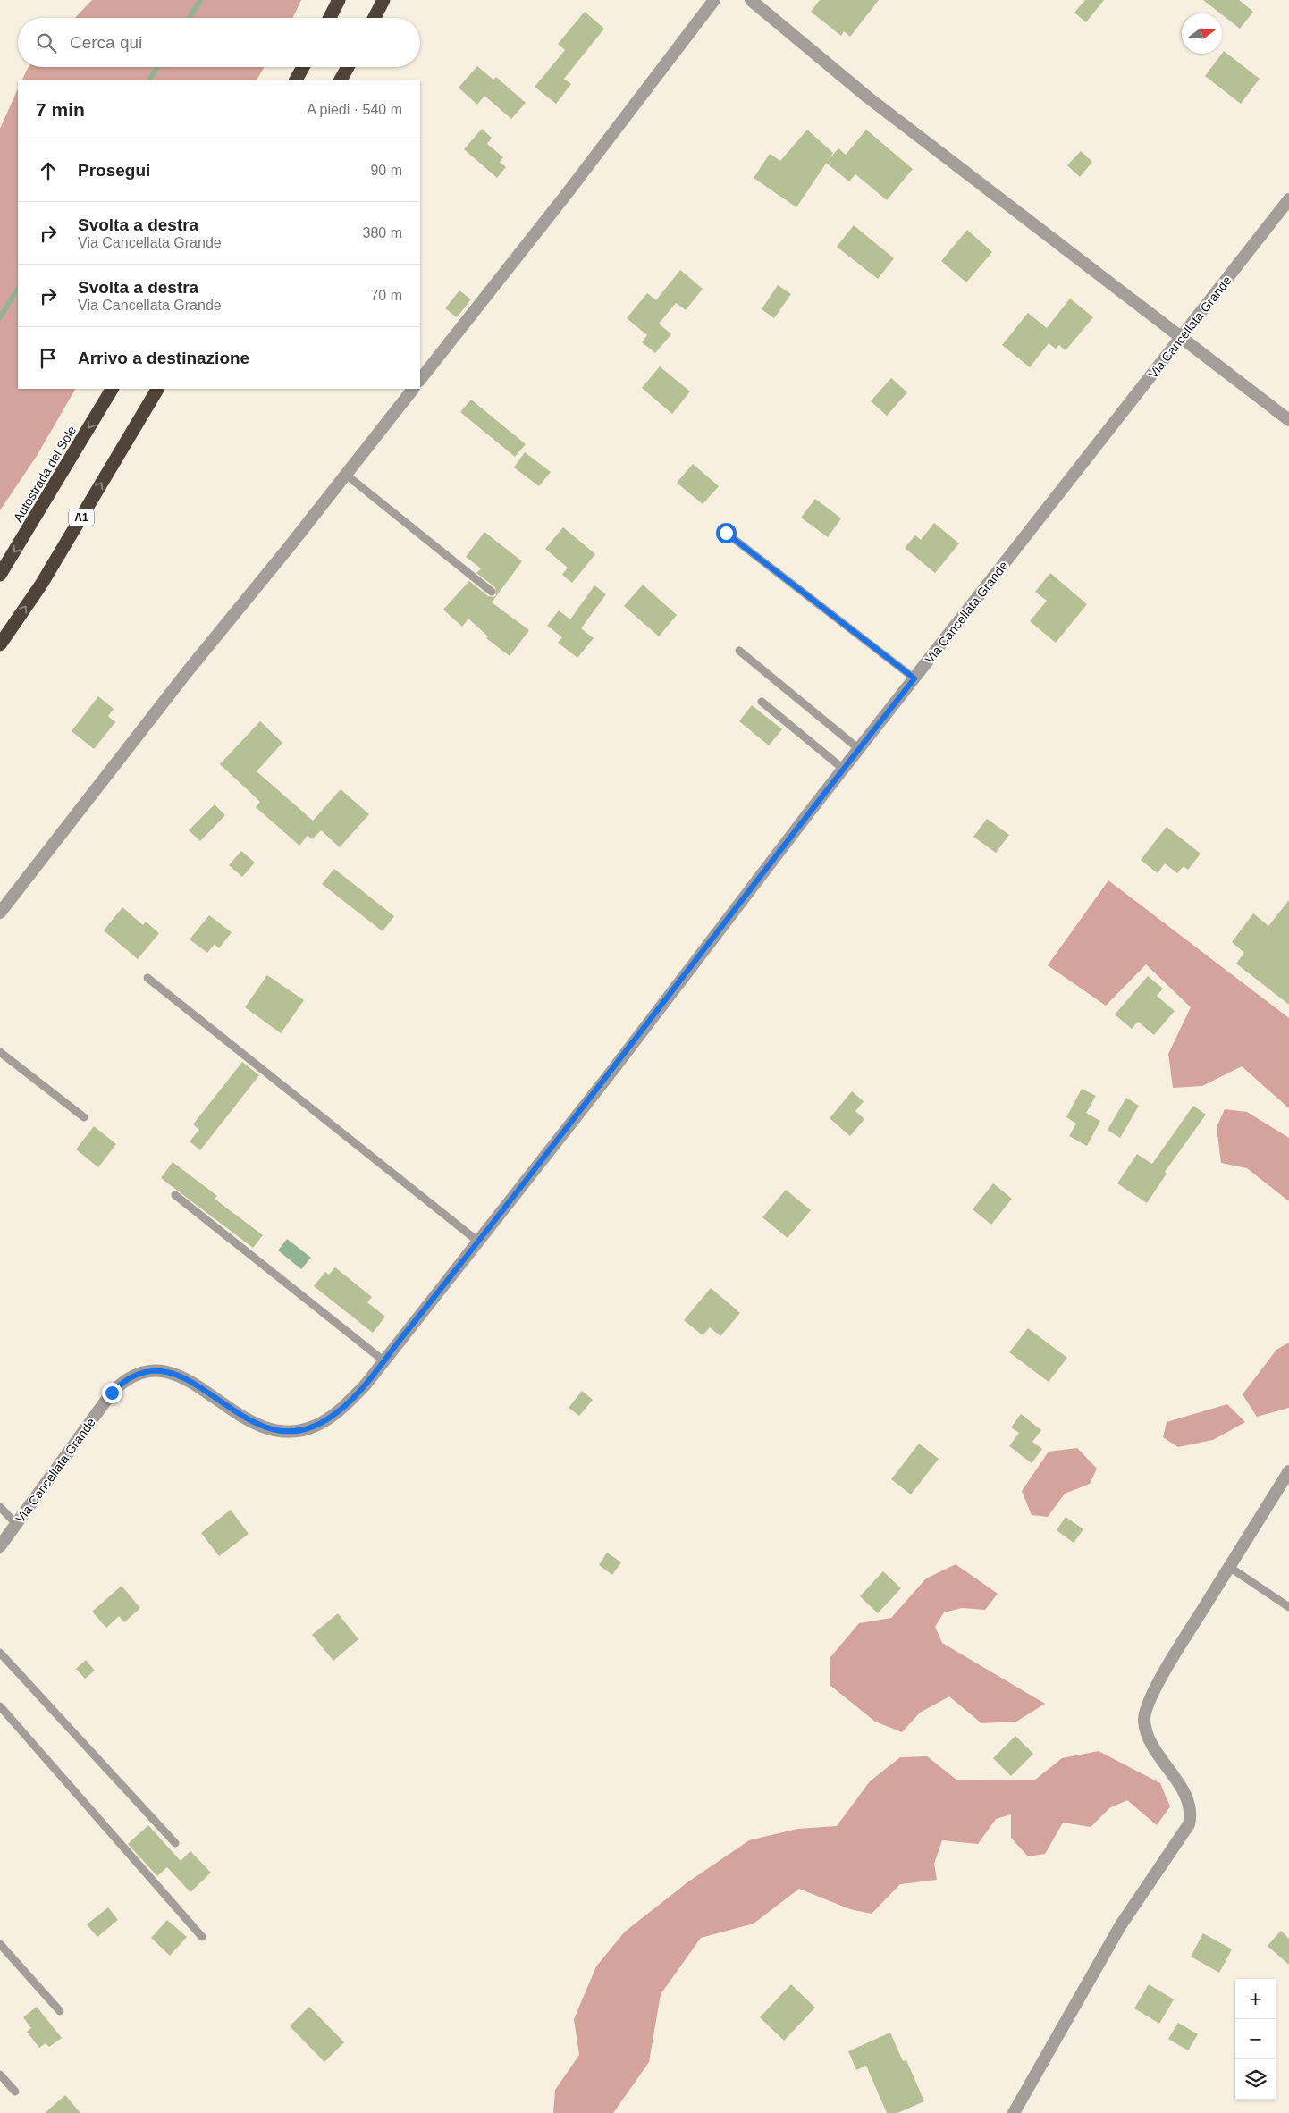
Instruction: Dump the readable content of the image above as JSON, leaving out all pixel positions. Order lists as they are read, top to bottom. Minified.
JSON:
{"streets":{"highway":["Autostrada del Sole","A1"],"street":["Via Cancellata Grande"]},"north":"right","page":{"search":"Cerca qui","heading":["7 min","A piedi · 540 m"],"list":[["Prosegui","90 m"],["Svolta a destra","Via Cancellata Grande","380 m"],["Svolta a destra","Via Cancellata Grande","70 m"],"Arrivo a destinazione"],"map_buttons":["+","−"]}}
